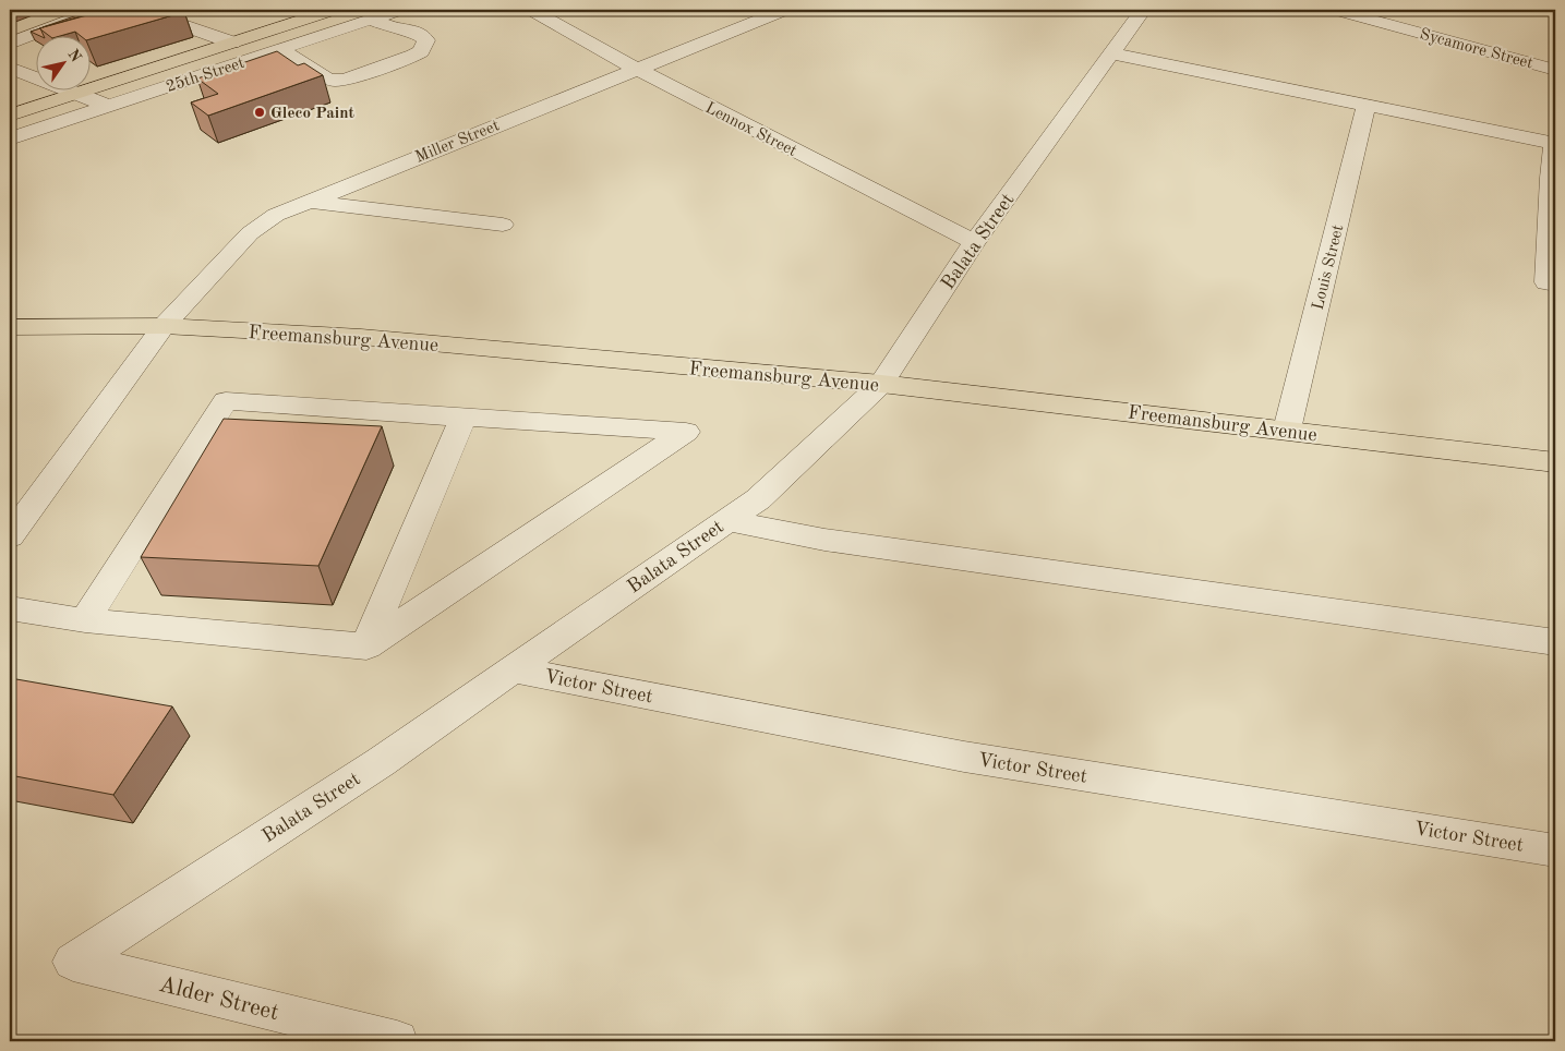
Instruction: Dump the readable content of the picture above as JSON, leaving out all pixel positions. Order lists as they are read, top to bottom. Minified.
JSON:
{"streets":{"main road":["25th Street","Freemansburg Avenue"],"street":["Sycamore Street","Lennox Street","Miller Street","Balata Street","Louis Street","Victor Street","Alder Street"]},"crossings":[["Lennox Street","Miller Street"],["Lennox Street","Balata Street"],["Miller Street","Freemansburg Avenue"],["Balata Street","Freemansburg Avenue"],["Balata Street","Victor Street"],["Balata Street","Alder Street"],["Louis Street","Freemansburg Avenue"]],"places":["Gleco Paint"],"north":"top right"}
